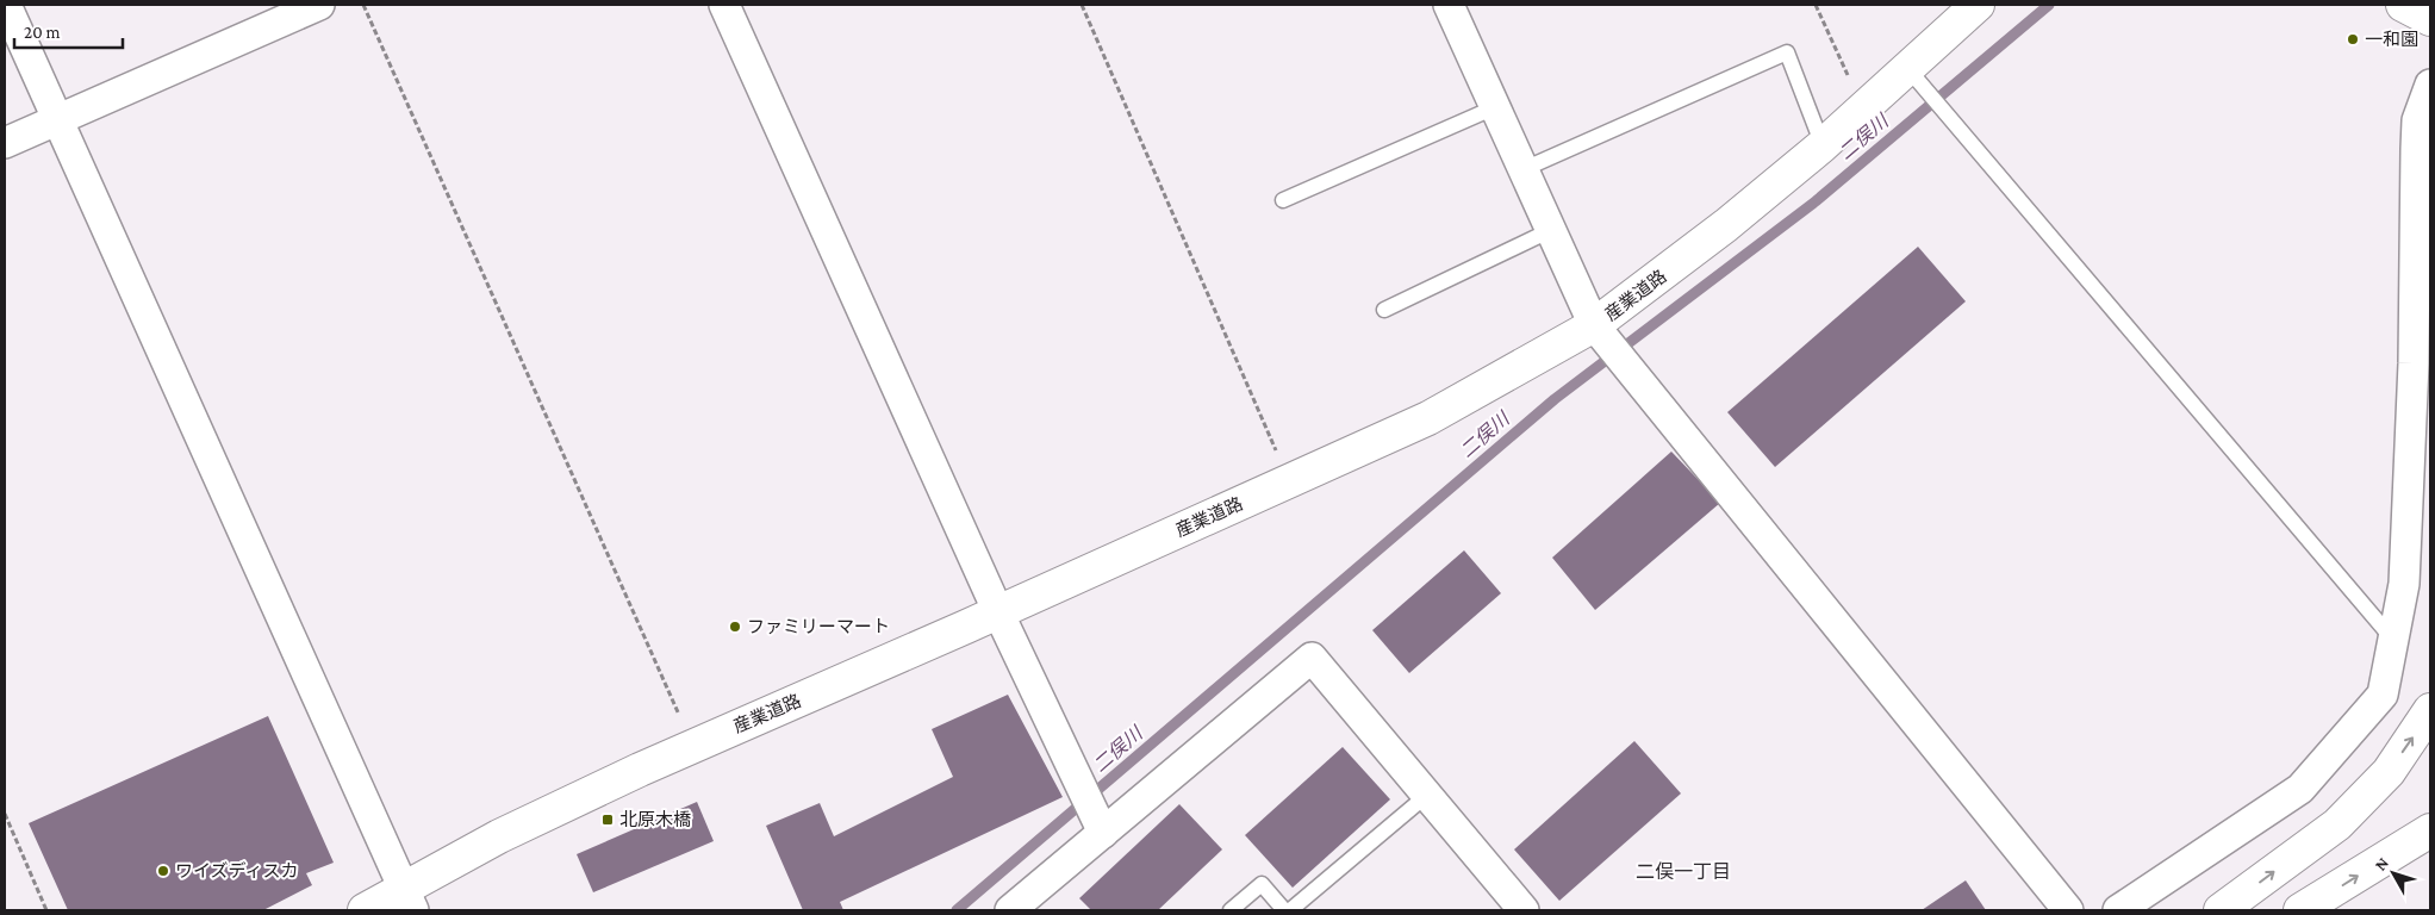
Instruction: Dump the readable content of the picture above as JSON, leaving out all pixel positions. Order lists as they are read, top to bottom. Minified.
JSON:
{"streets":{"main road":["産業道路"]},"districts":["二俣一丁目"],"water":["二俣川"],"places":{"other":["一和園","ファミリーマート","ワイズディスカ"],"transit":["北原木橋"]},"scale_bar":"20 m","north":"top left"}
